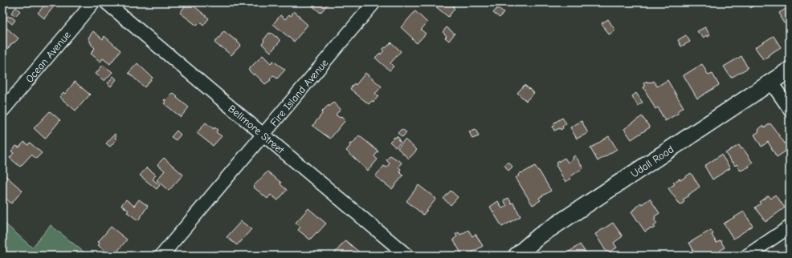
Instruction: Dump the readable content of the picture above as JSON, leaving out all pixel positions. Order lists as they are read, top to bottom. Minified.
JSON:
{"streets":{"street":["Ocean Avenue","Fire Island Avenue","Bellmore Street","Udall Road"]},"crossings":[["Fire Island Avenue","Bellmore Street"]]}
